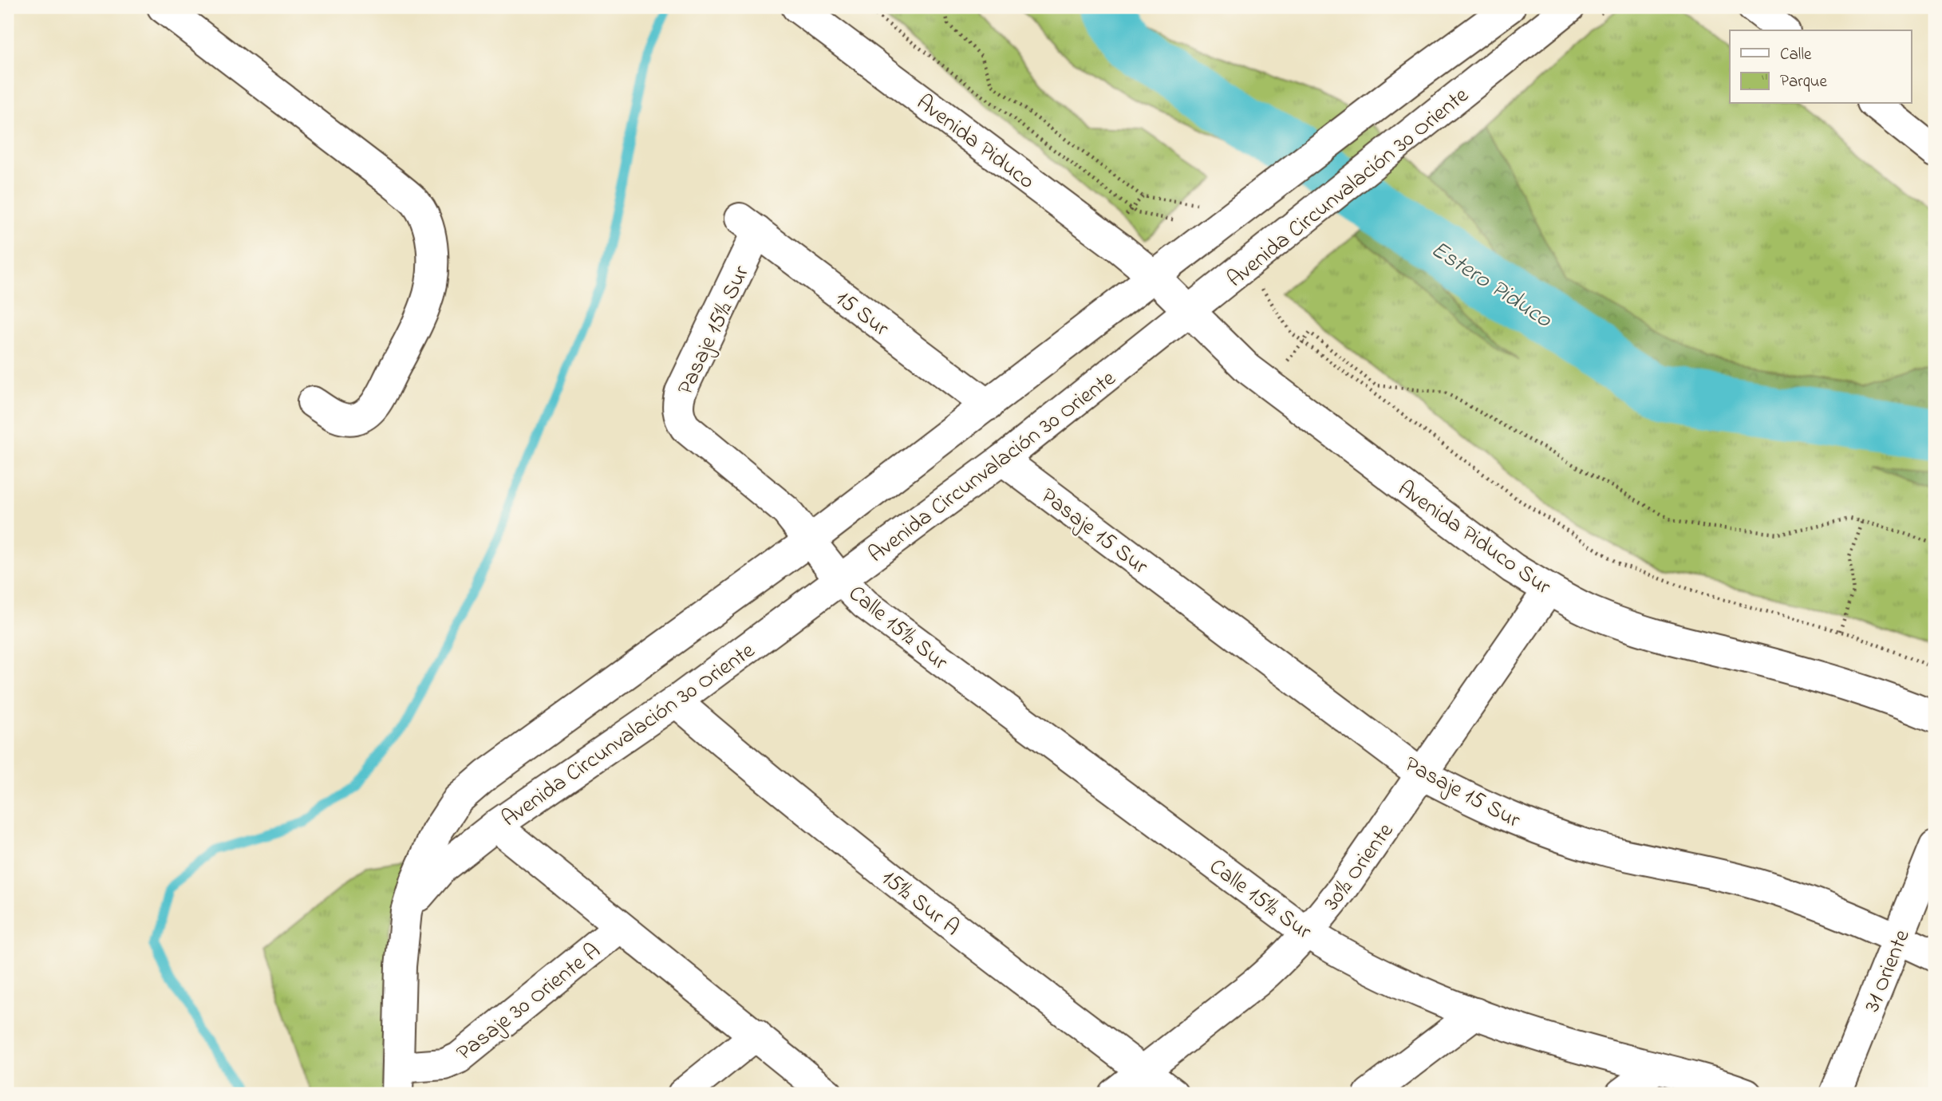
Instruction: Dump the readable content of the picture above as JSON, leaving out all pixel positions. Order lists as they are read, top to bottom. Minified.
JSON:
{"streets":{"street":["Avenida Piduco","Avenida Circunvalación 30 Oriente","15 Sur","Pasaje 15½ Sur","Pasaje 15 Sur","Avenida Piduco Sur","Calle 15½ Sur","30½ Oriente","15½ Sur A","31 Oriente","Pasaje 30 Oriente A"]},"crossings":[["Avenida Piduco","Avenida Circunvalación 30 Oriente"],["Avenida Piduco","Avenida Piduco Sur"],["Avenida Circunvalación 30 Oriente","15 Sur"],["Avenida Circunvalación 30 Oriente","Pasaje 15½ Sur"],["Avenida Circunvalación 30 Oriente","Pasaje 15 Sur"],["Avenida Circunvalación 30 Oriente","Avenida Piduco Sur"],["Avenida Circunvalación 30 Oriente","Calle 15½ Sur"],["Avenida Circunvalación 30 Oriente","15½ Sur A"],["Avenida Circunvalación 30 Oriente","Pasaje 30 Oriente A"],["15 Sur","Pasaje 15½ Sur"],["Pasaje 15½ Sur","Calle 15½ Sur"],["Pasaje 15 Sur","30½ Oriente"],["Pasaje 15 Sur","31 Oriente"],["Avenida Piduco Sur","30½ Oriente"],["Calle 15½ Sur","30½ Oriente"],["30½ Oriente","15½ Sur A"]],"water":["Estero Piduco"],"legend":["Calle","Parque"]}
